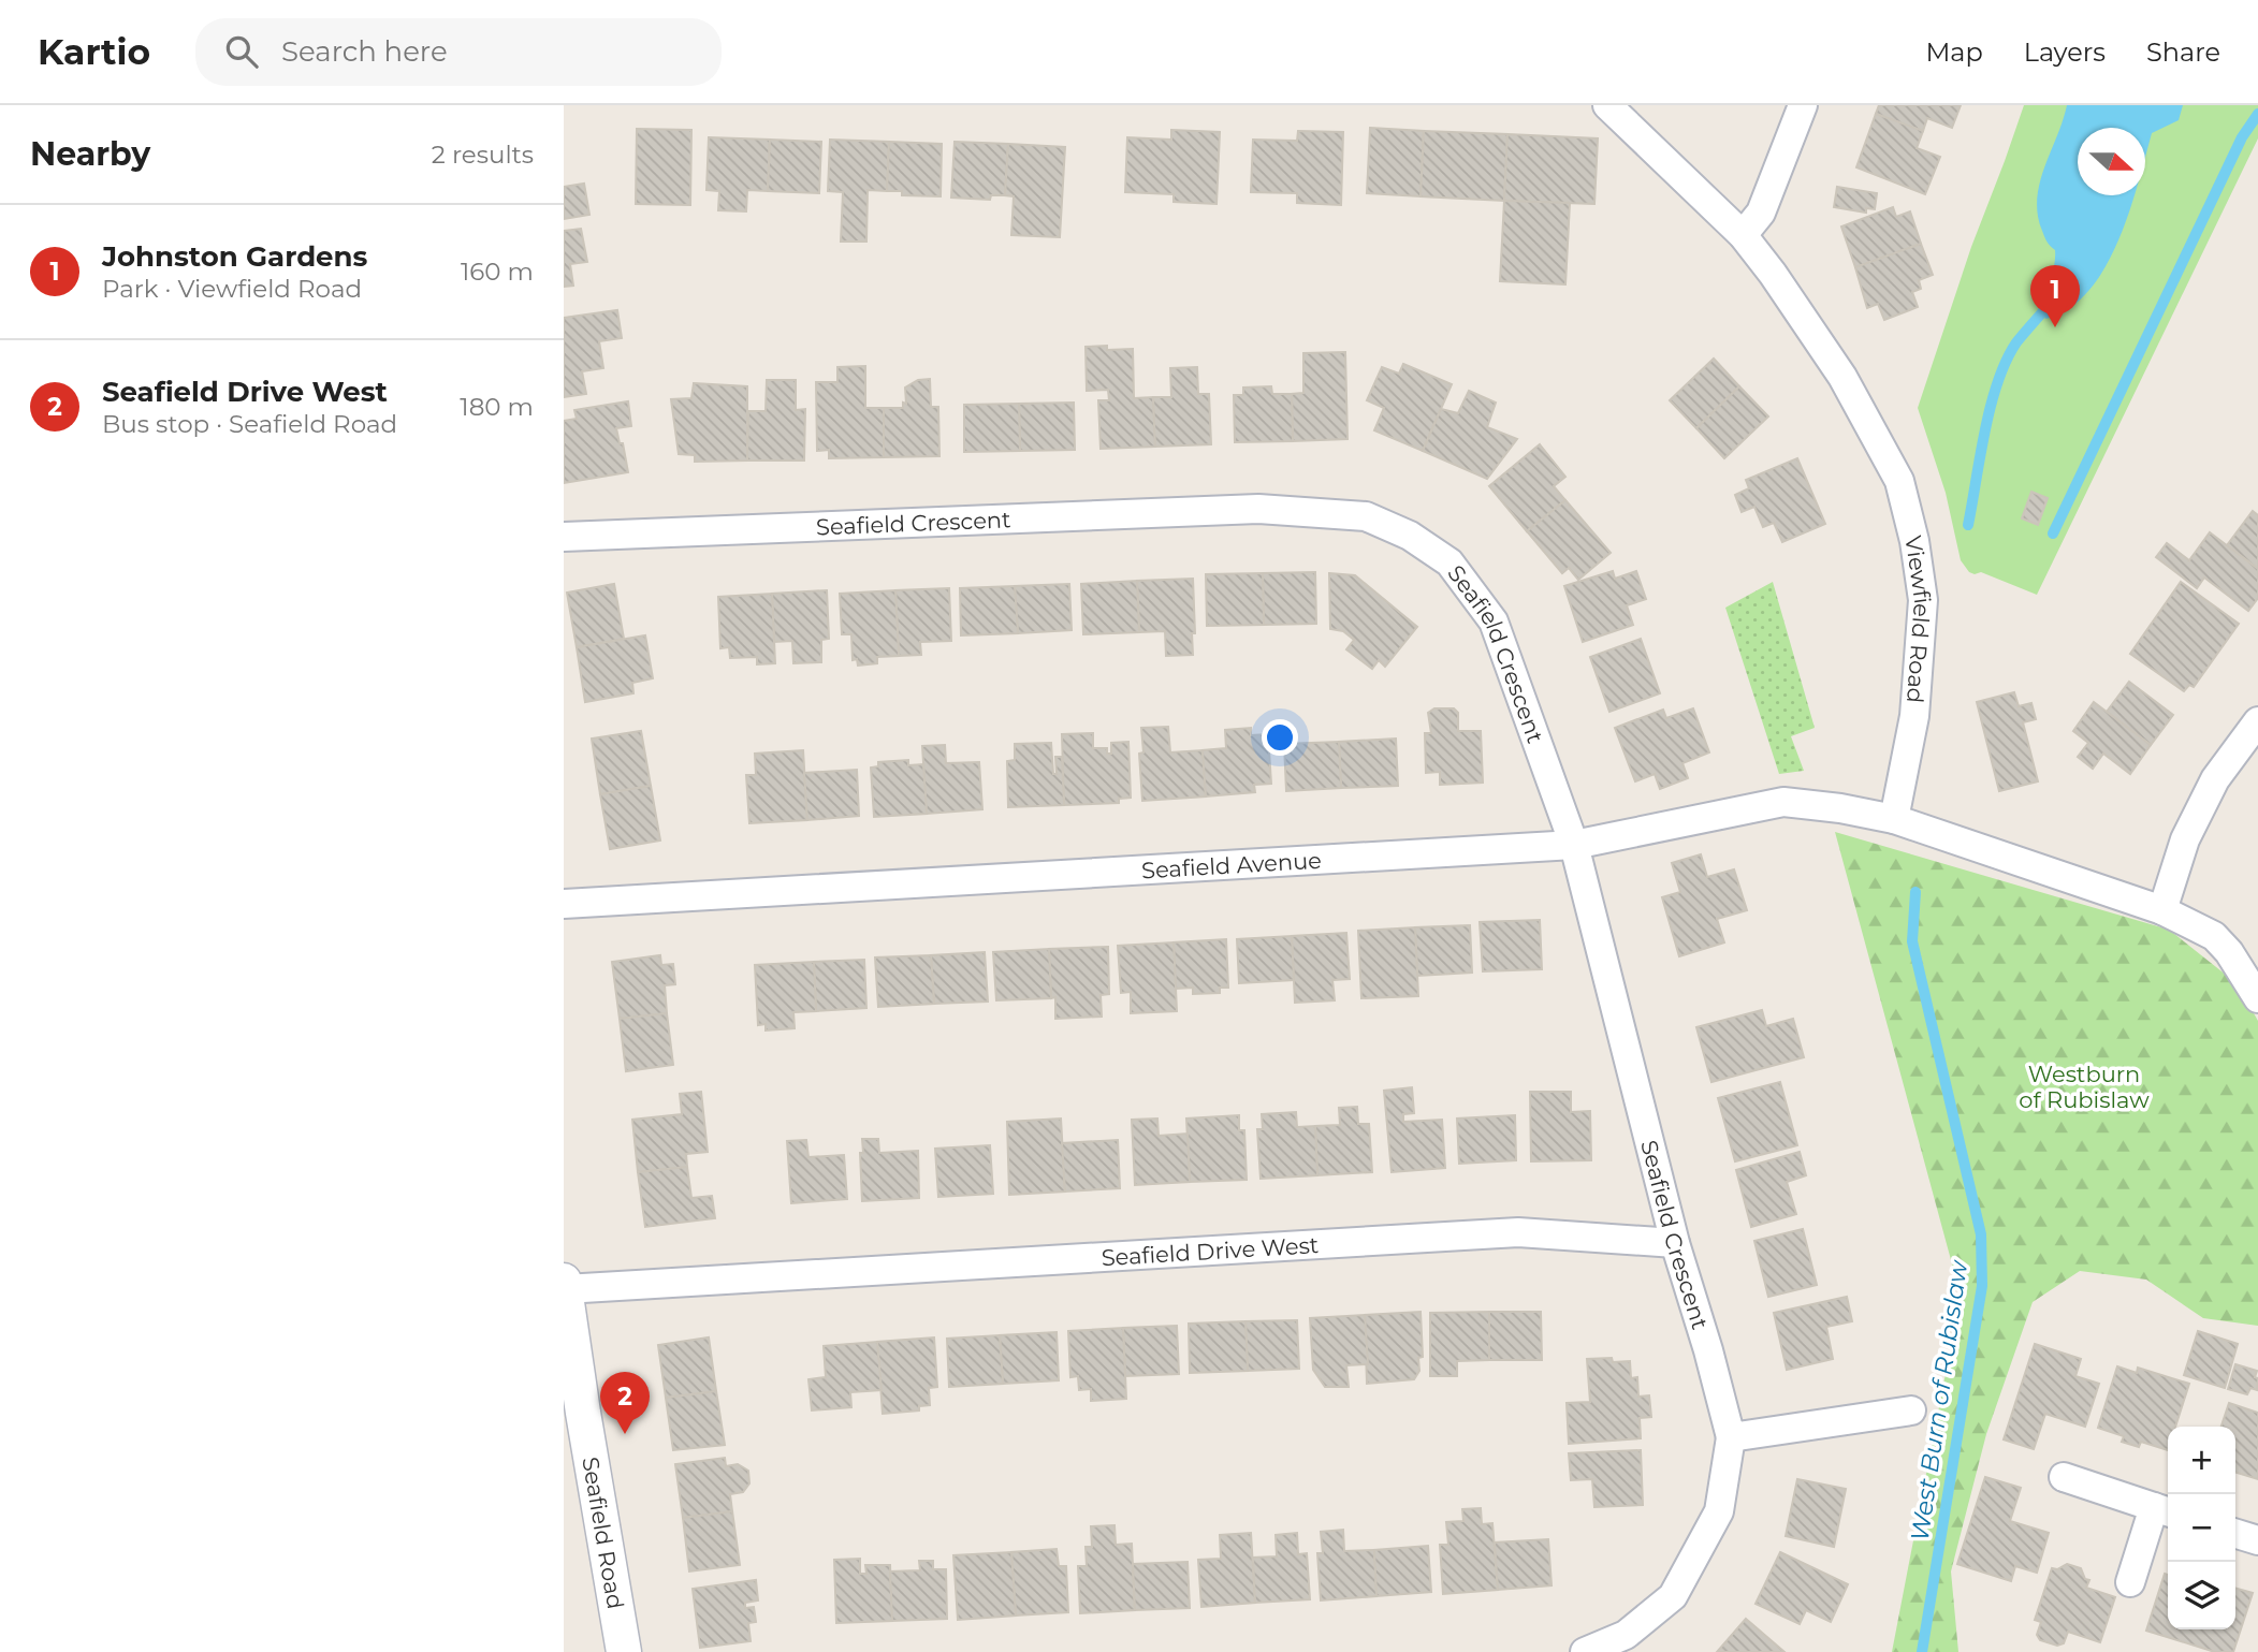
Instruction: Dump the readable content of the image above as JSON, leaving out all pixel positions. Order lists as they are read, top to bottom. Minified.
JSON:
{"streets":{"street":["Seafield Crescent","Viewfield Road","Seafield Avenue","Seafield Drive West","Seafield Road"]},"crossings":[["Seafield Crescent","Seafield Avenue"],["Seafield Crescent","Seafield Drive West"],["Viewfield Road","Seafield Avenue"],["Seafield Drive West","Seafield Road"]],"water":["West Burn of Rubislaw"],"parks":["Westburn of Rubislaw"],"north":"right","page":{"header":"Kartio","search":"Search here","nav":["Map","Layers","Share"],"heading":["Nearby","2 results"],"list":[{"mark":"1","name":"Johnston Gardens","note":"Park · Viewfield Road","value":"160 m"},{"mark":"2","name":"Seafield Drive West","note":"Bus stop · Seafield Road","value":"180 m"}],"pins":["1","2"],"map_buttons":["+","−"]}}
